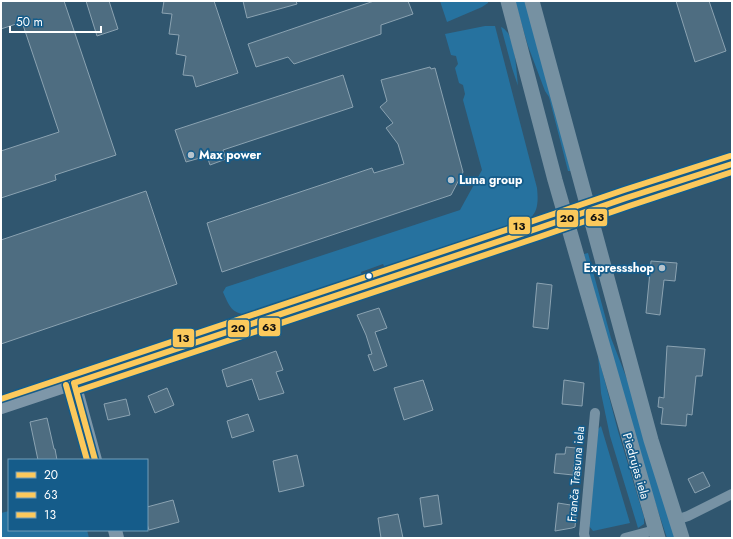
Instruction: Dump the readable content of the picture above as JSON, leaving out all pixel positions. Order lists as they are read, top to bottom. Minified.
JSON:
{"streets":{"main road":["Piedrujas iela"],"street":["Franča Trasuna iela"]},"places":["Max power","Luna group","Expressshop"],"lines":["transit line 13","transit line 20","transit line 63"],"legend":["20","63","13"],"scale_bar":"50 m"}
